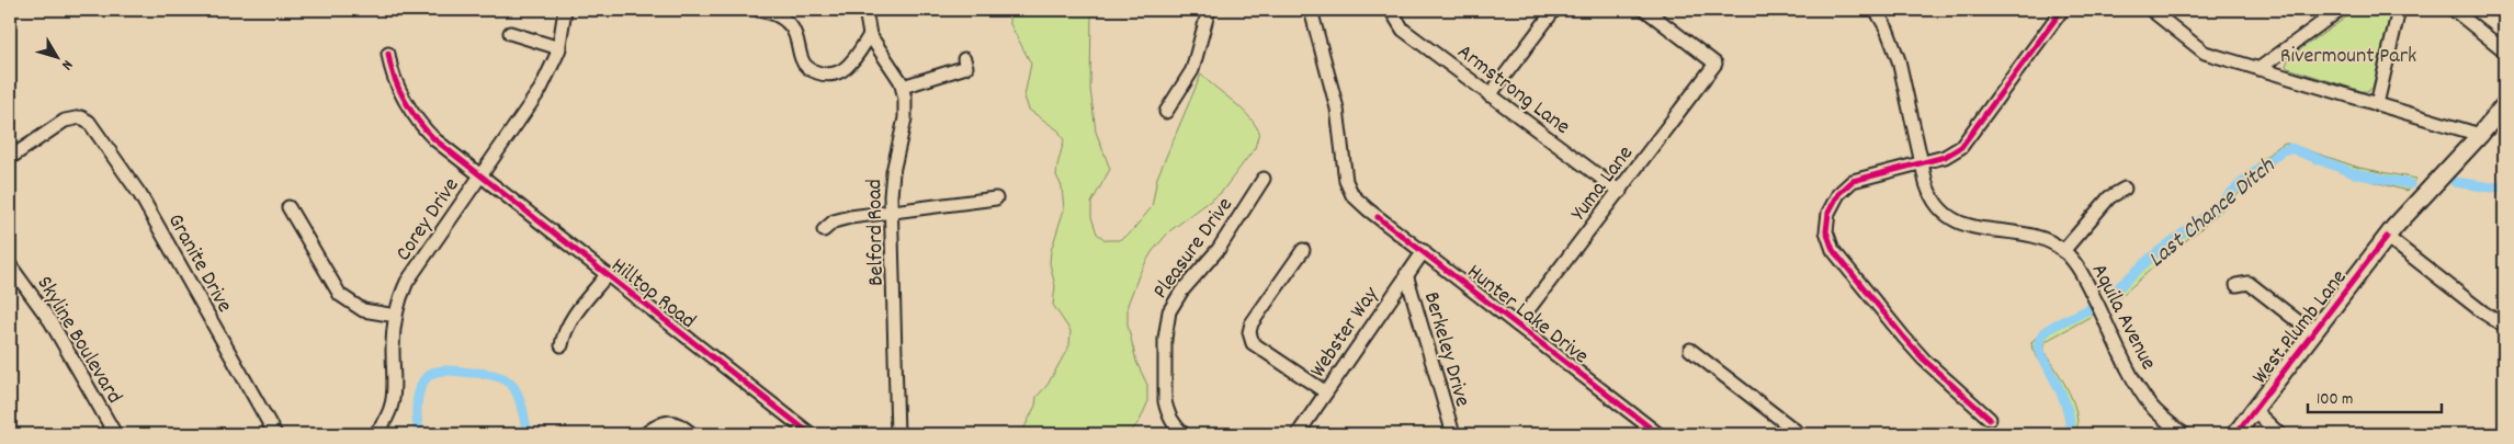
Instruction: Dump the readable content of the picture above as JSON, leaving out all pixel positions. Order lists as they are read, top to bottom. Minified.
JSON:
{"streets":{"main road":["West Plumb Lane"],"street":["Armstrong Lane","Yuma Lane","Corey Drive","Belford Road","Pleasure Drive","Granite Drive","Hilltop Road","Hunter Lake Drive","Aquila Avenue","Webster Way","Skyline Boulevard","Berkeley Drive"]},"crossings":[["Armstrong Lane","Yuma Lane"],["Yuma Lane","Hunter Lake Drive"],["Corey Drive","Hilltop Road"],["Hunter Lake Drive","Webster Way"],["Webster Way","Berkeley Drive"]],"water":["Last Chance Ditch"],"parks":["Rivermount Park"],"scale_bar":"100 m","north":"bottom right"}
